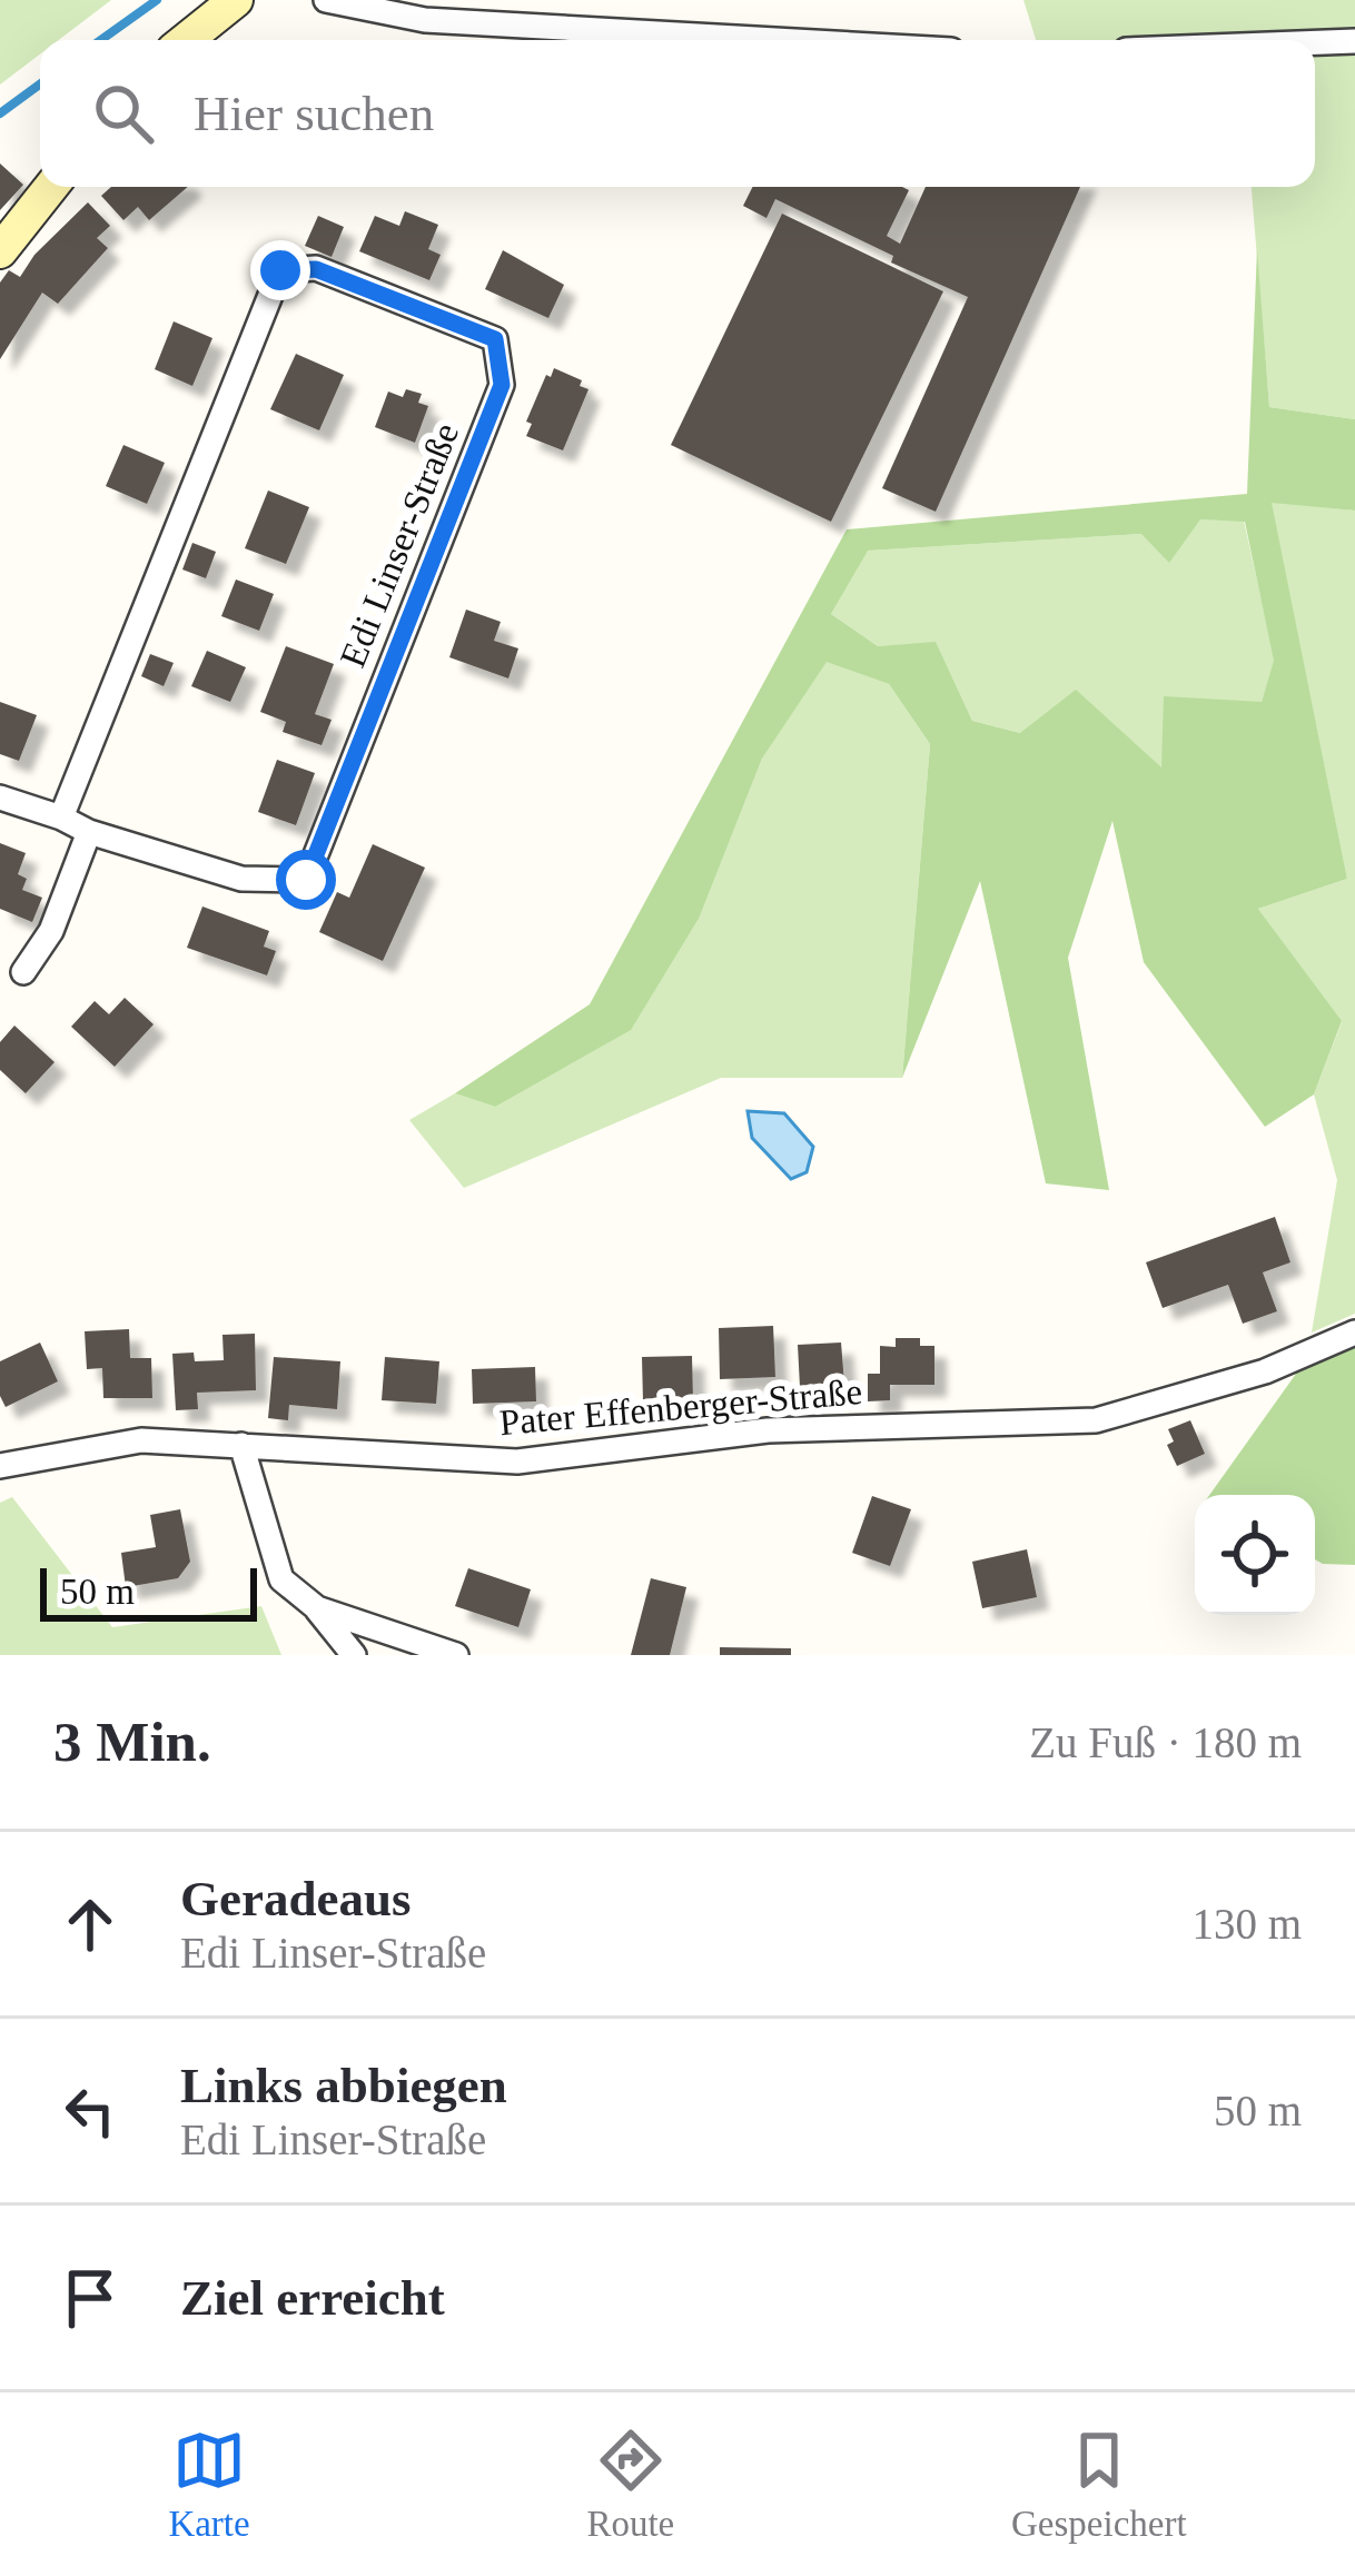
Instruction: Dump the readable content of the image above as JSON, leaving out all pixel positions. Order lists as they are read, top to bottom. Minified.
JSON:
{"streets":{"street":["Edi Linser-Straße","Pater Effenberger-Straße"]},"scale_bar":"50 m","page":{"search":"Hier suchen","scale":"50 m","heading":["3 Min.","Zu Fuß · 180 m"],"list":[["Geradeaus","Edi Linser-Straße","130 m"],["Links abbiegen","Edi Linser-Straße","50 m"],"Ziel erreicht"],"nav":["Karte","Route","Gespeichert"]}}
